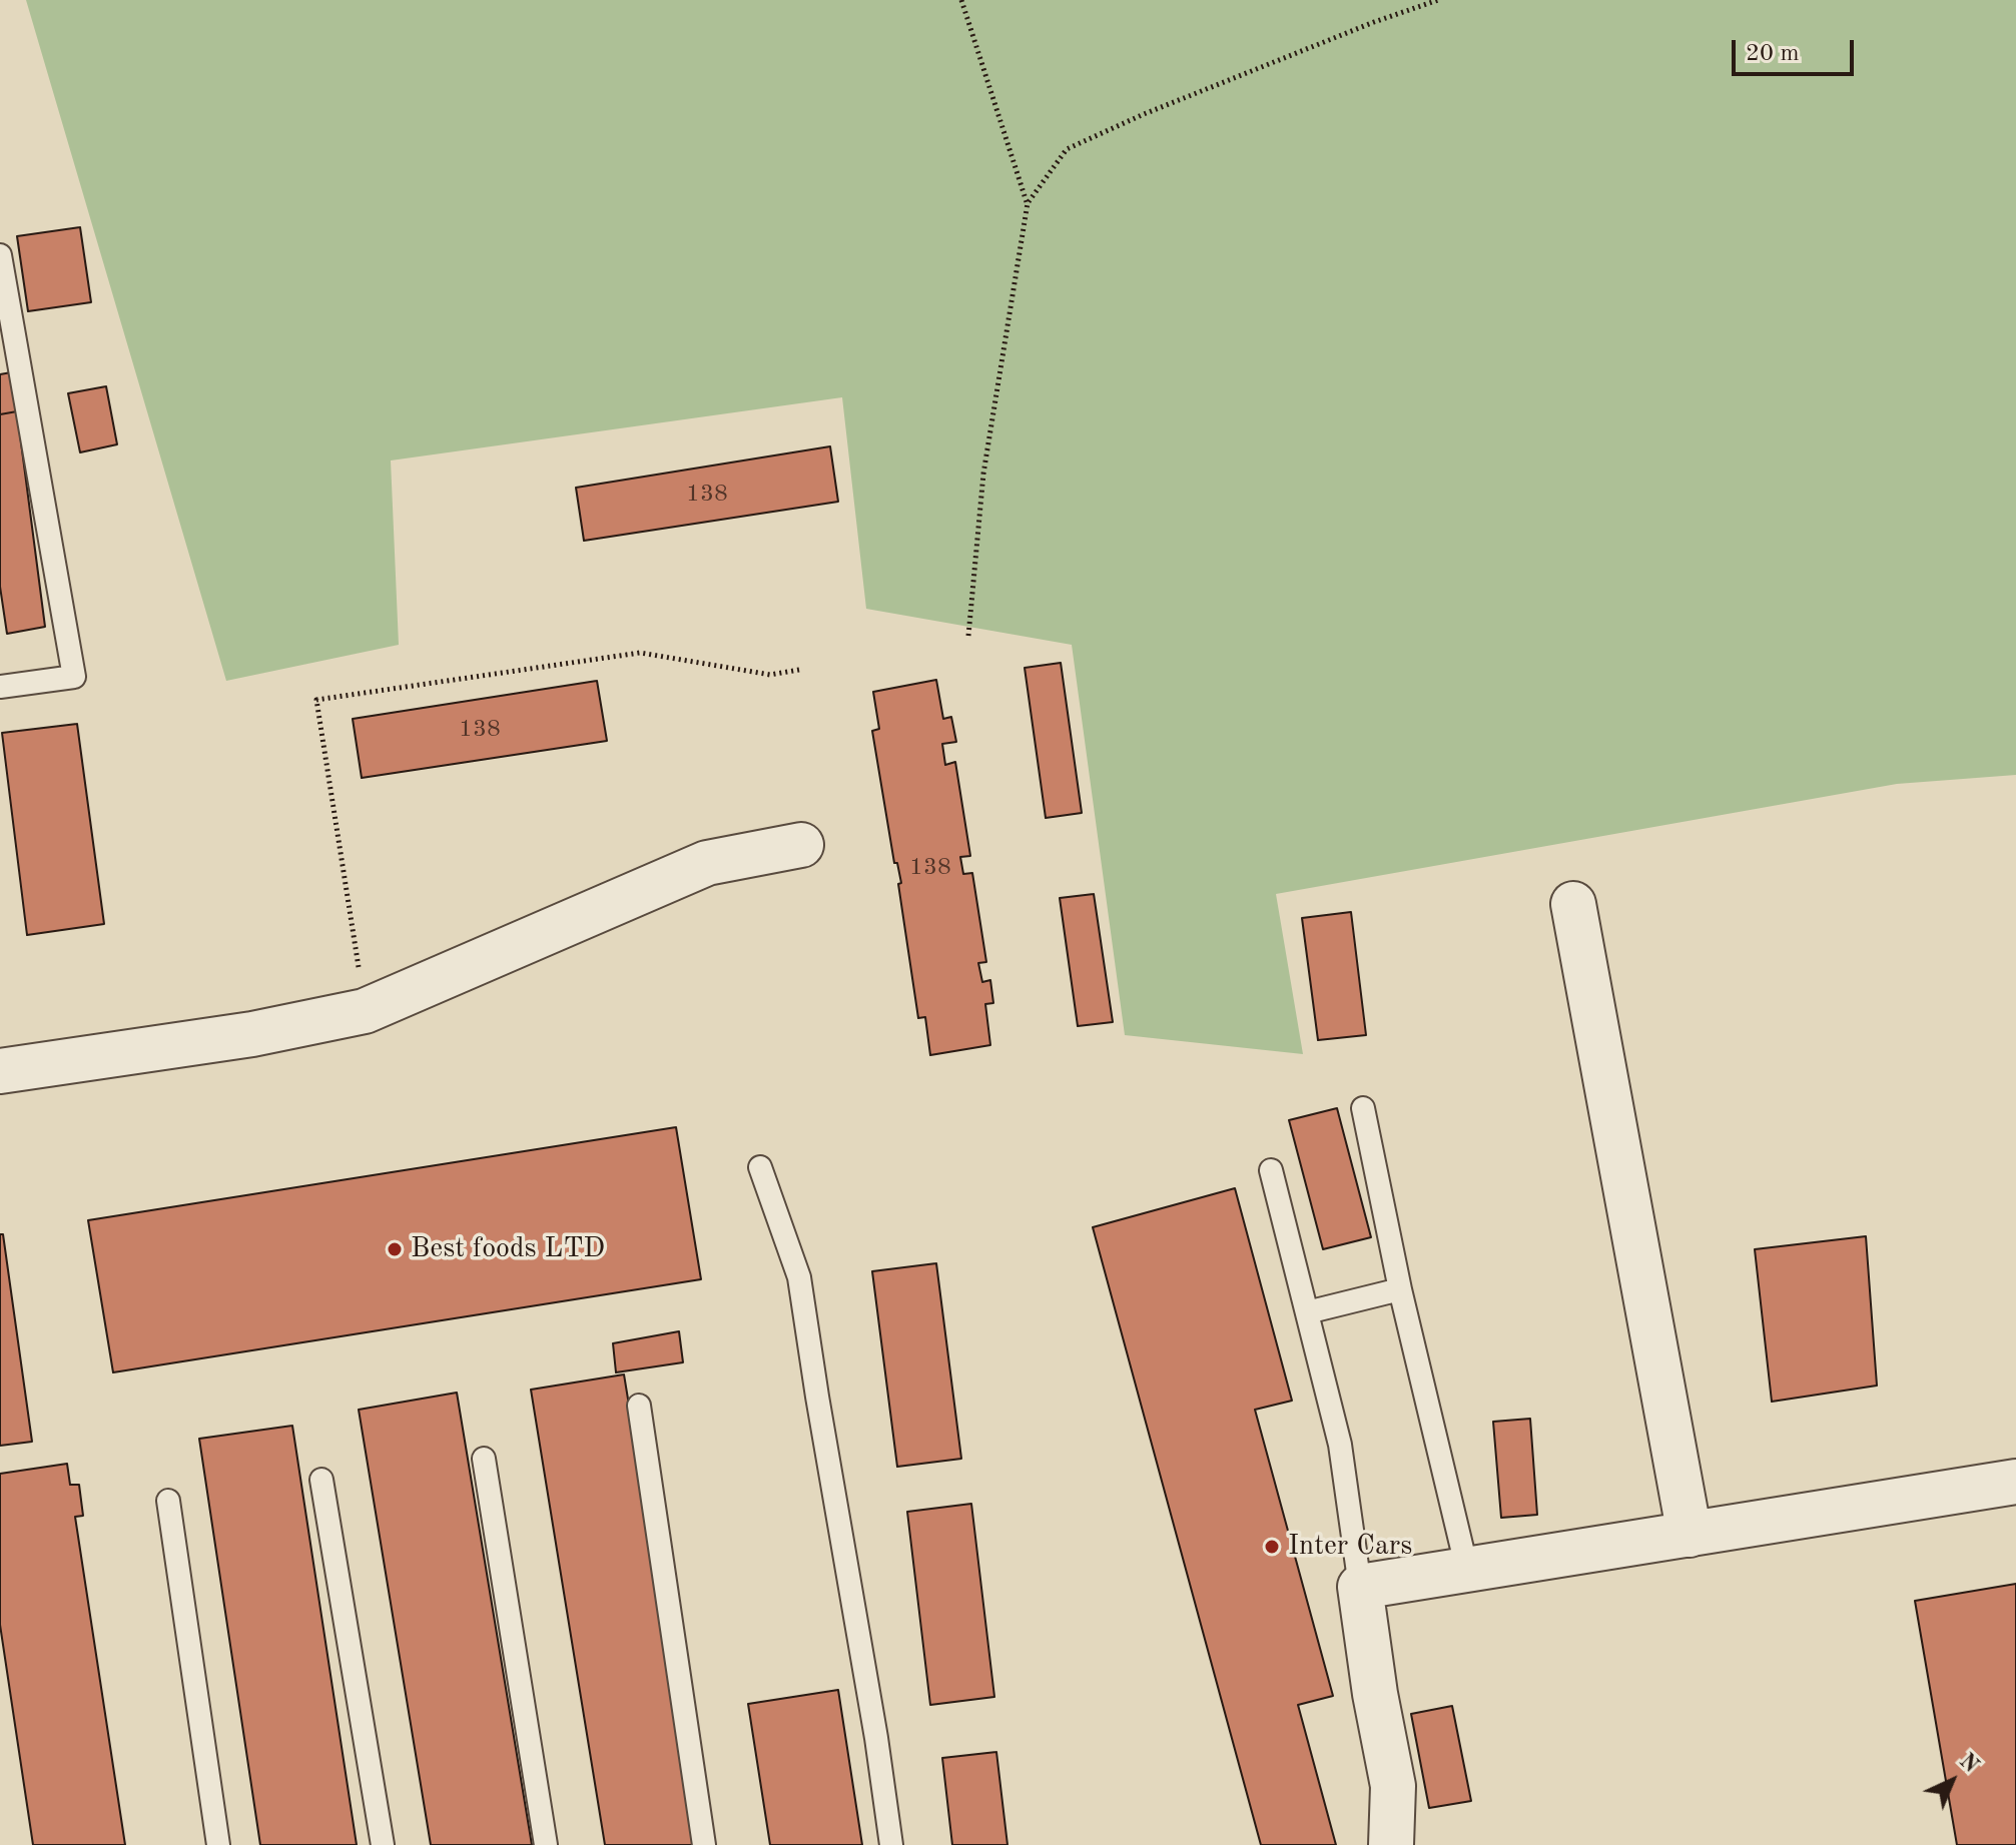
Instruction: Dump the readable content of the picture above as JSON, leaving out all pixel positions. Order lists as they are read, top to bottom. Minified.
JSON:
{"places":["Best foods LTD","Inter Cars"],"house_numbers":["138","138","138"],"scale_bar":"20 m","north":"top right"}
